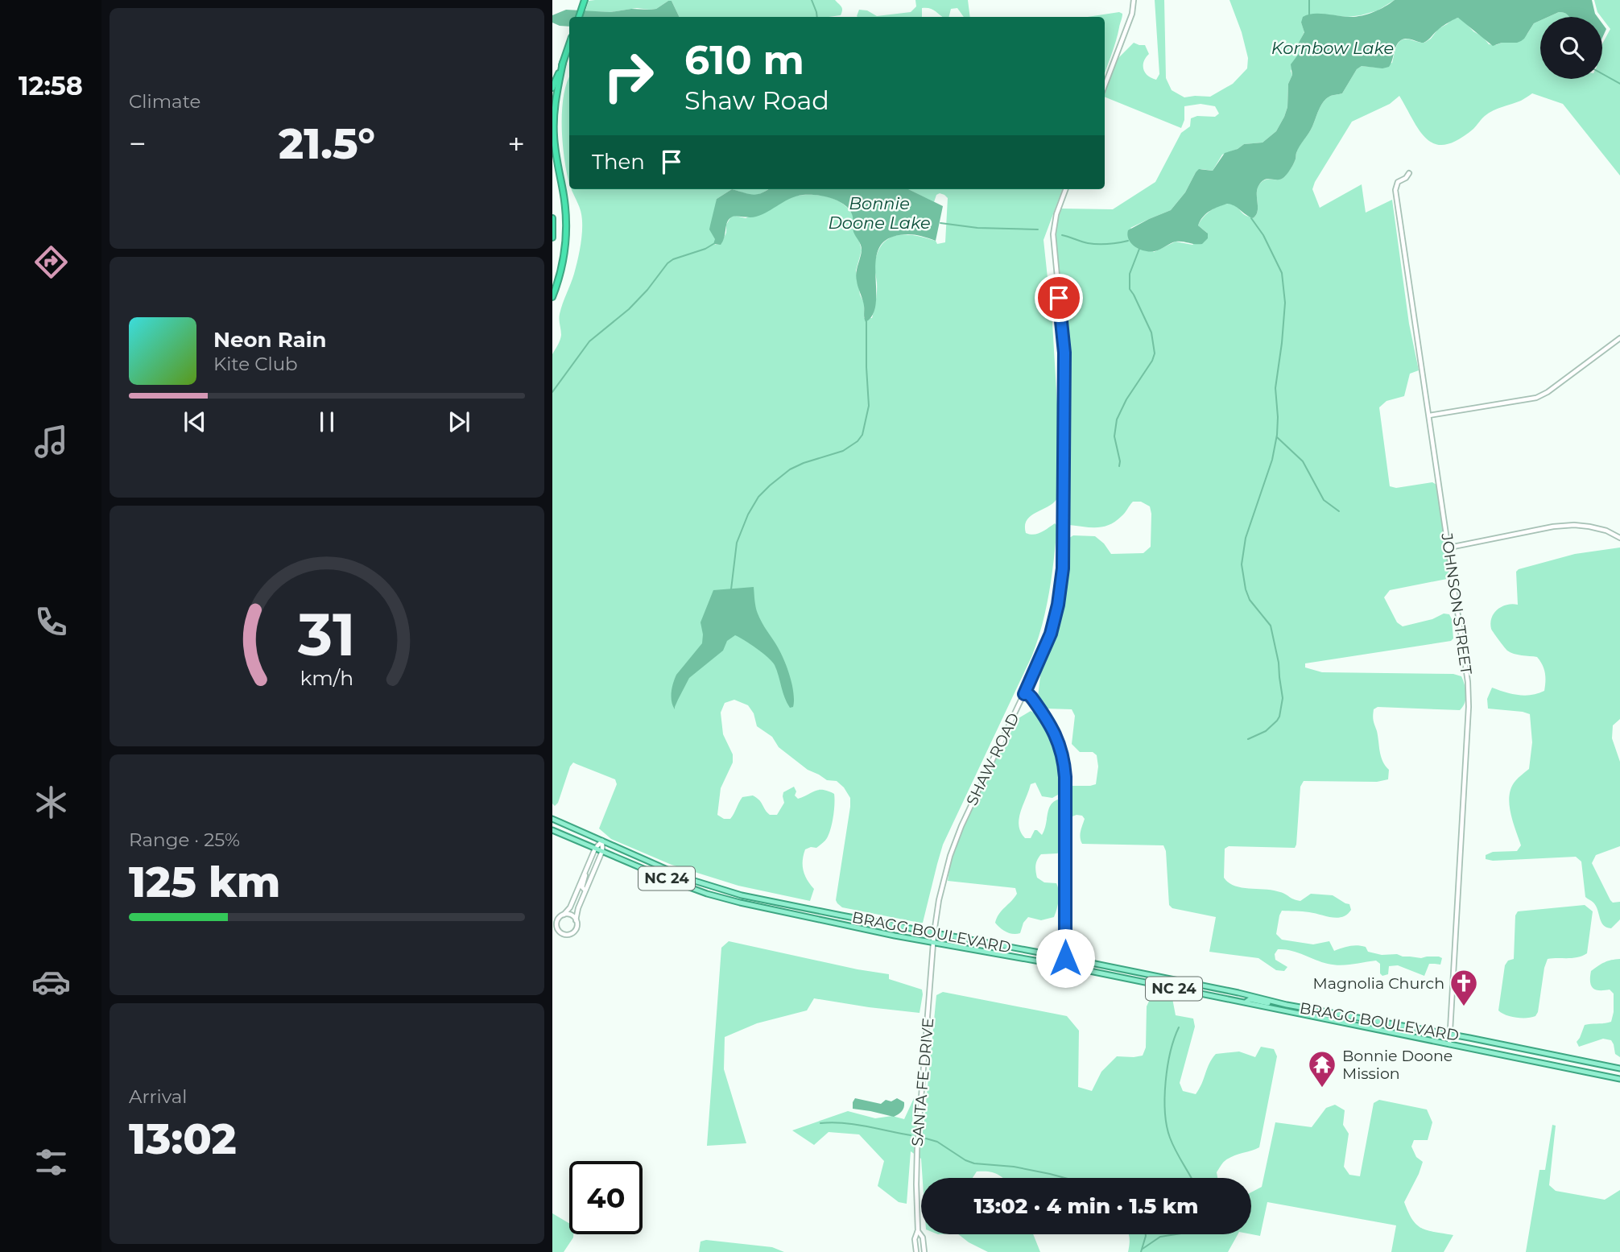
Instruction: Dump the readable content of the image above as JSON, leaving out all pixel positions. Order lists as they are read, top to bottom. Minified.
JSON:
{"streets":{"main road":["NC 24","BRAGG BOULEVARD"],"street":["JOHNSON STREET","SHAW ROAD","SANTA FE DRIVE"]},"crossings":[["JOHNSON STREET","BRAGG BOULEVARD"],["SHAW ROAD","BRAGG BOULEVARD"],["SHAW ROAD","SANTA FE DRIVE"],["BRAGG BOULEVARD","SANTA FE DRIVE"]],"water":["Kornbow Lake","Bonnie Doone Lake"],"places":{"church":["Magnolia Church"],"temple":["Bonnie Doone Mission"]},"page":{"tabs":"12:58","tile":["Climate",["Range · 25%","125 km"],["Arrival","13:02"]],"turn":["610 m","Shaw Road"],"heat":["−","21.5°","+"],"then":"Then","song":["Neon Rain","Kite Club"],"limit":"40","trip":"13:02 · 4 min · 1.5 km","gauge":["31","km/h"]}}
